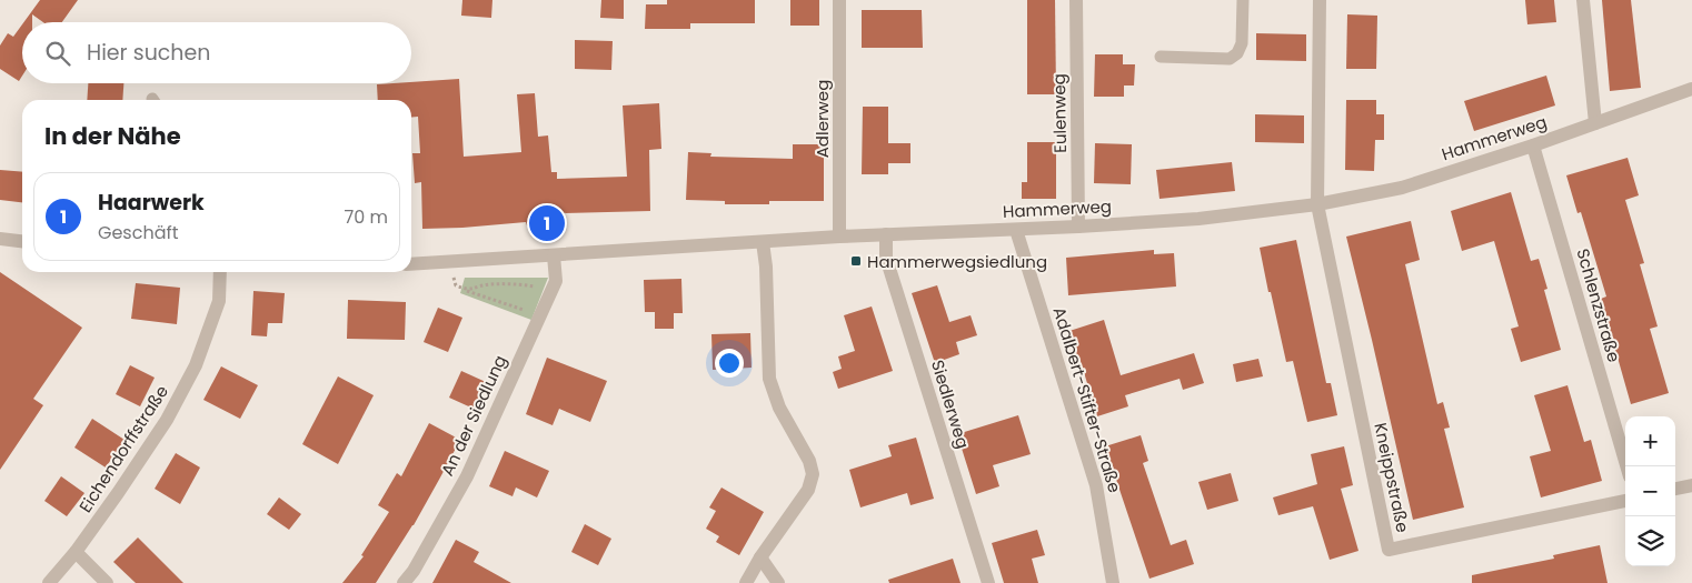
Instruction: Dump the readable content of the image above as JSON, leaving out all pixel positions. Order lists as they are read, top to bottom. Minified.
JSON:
{"streets":{"street":["Eulenweg","Adlerweg","Hammerweg","Schlenzstraße","Adalbert-Stifter-Straße","Siedlerweg","An der Siedlung","Eichendorffstraße","Kneippstraße"]},"crossings":[["Eulenweg","Hammerweg"],["Adlerweg","Hammerweg"],["Hammerweg","Schlenzstraße"],["Hammerweg","Adalbert-Stifter-Straße"],["Hammerweg","Siedlerweg"],["Hammerweg","An der Siedlung"],["Hammerweg","Kneippstraße"]],"places":{"transit":["Hammerwegsiedlung"]},"page":{"search":"Hier suchen","heading":"In der Nähe","list":[{"mark":"1","name":"Haarwerk","note":"Geschäft","value":"70 m"}],"pins":"1","map_buttons":["+","−"]}}
